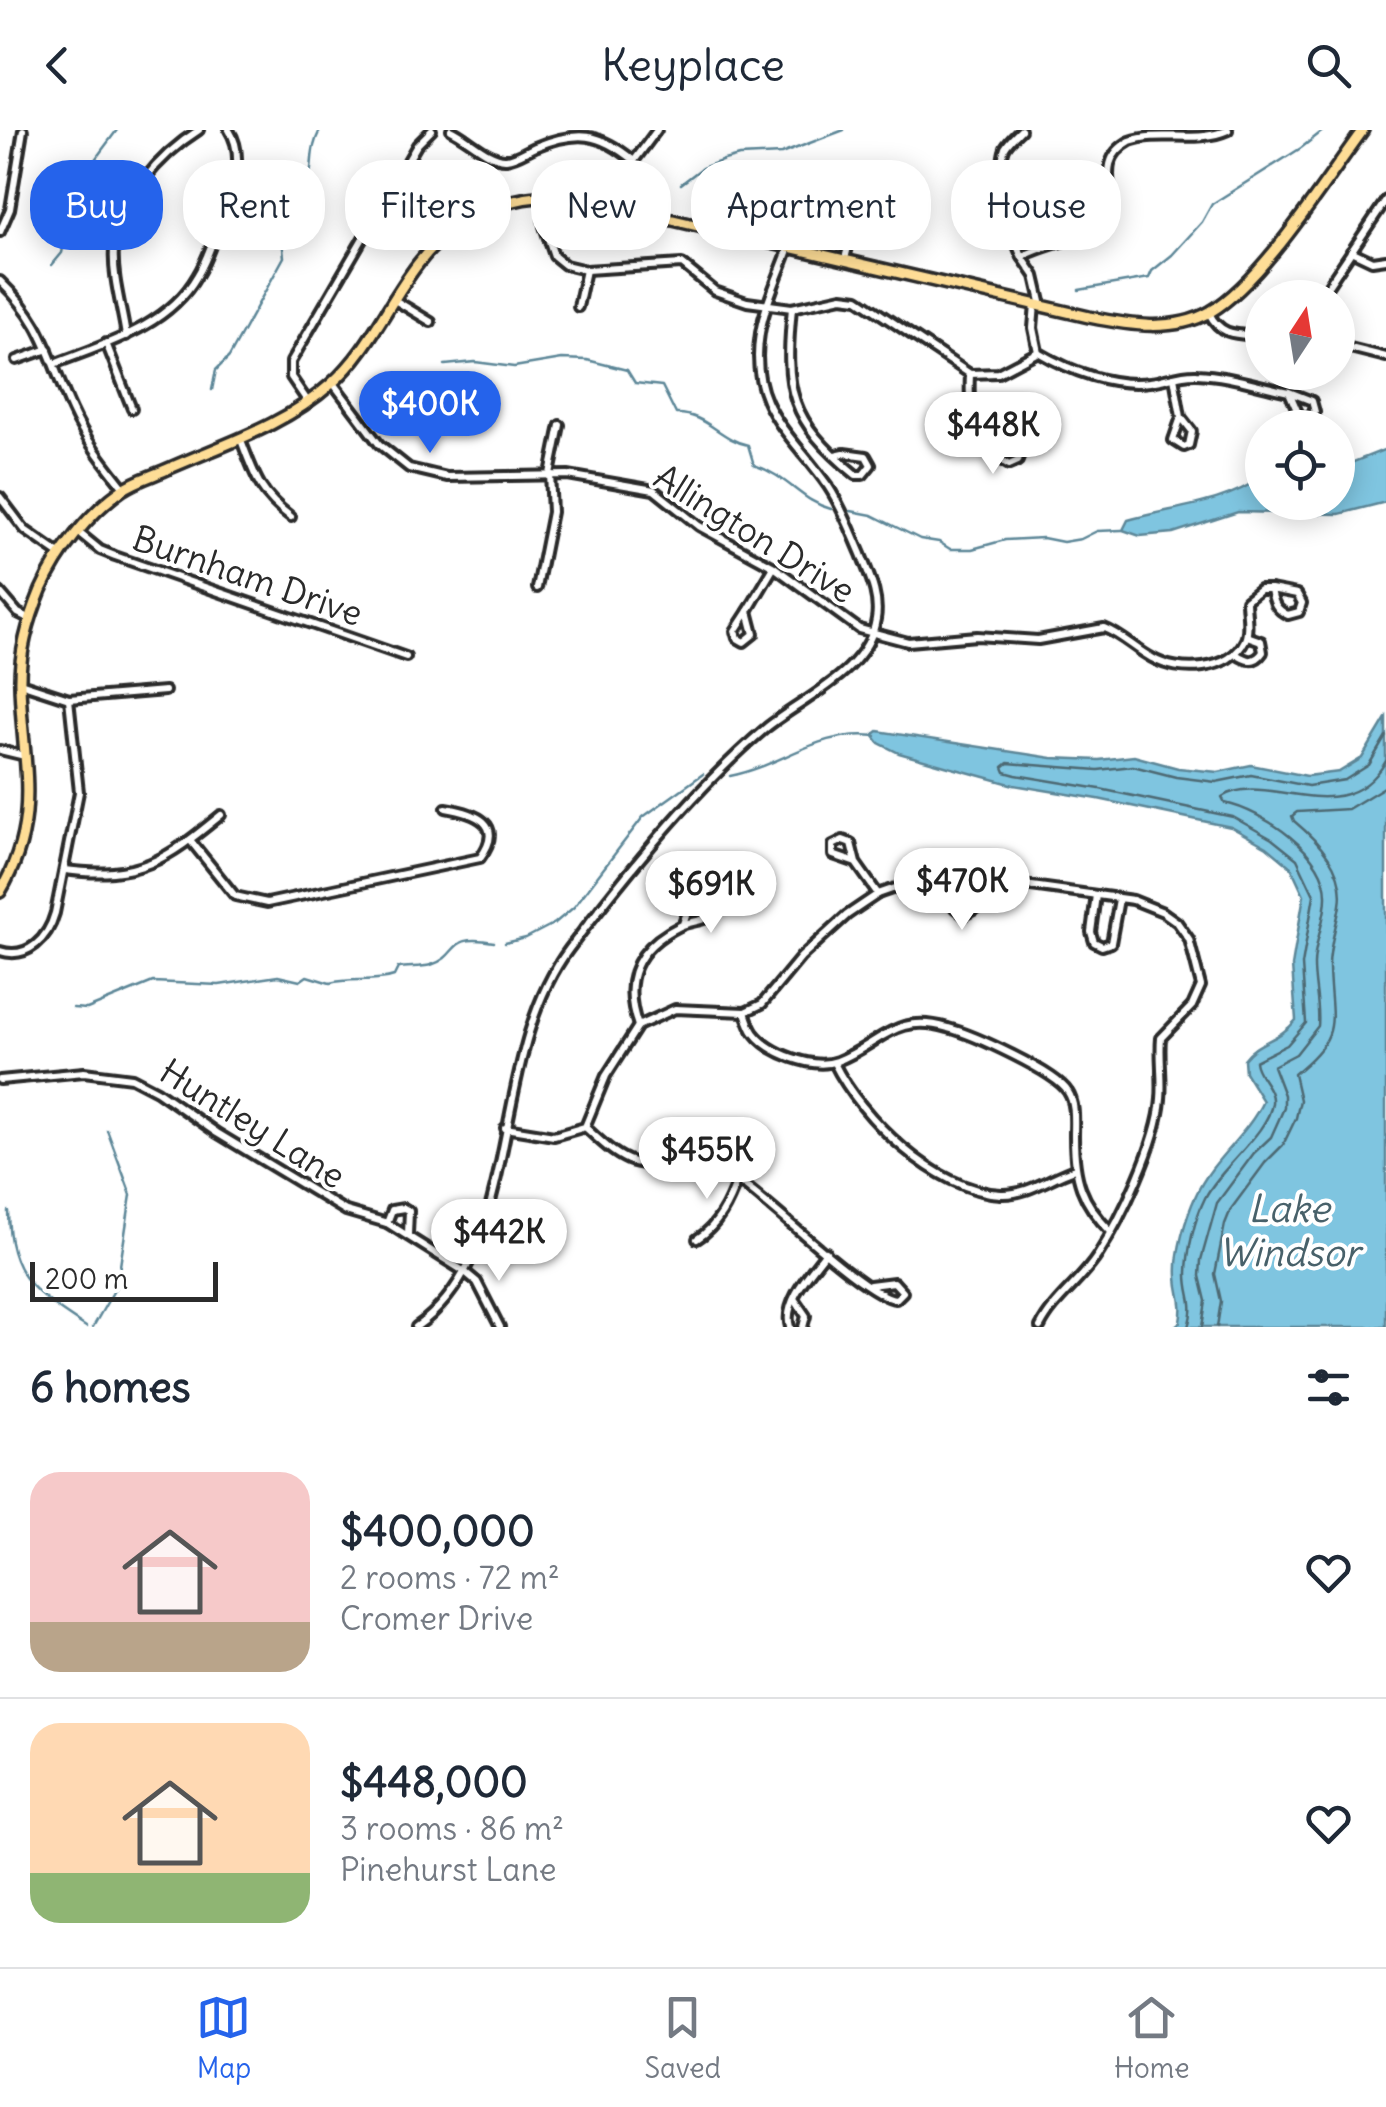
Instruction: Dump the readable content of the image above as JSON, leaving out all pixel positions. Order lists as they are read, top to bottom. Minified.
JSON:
{"streets":{"street":["Allington Drive","Burnham Drive","Huntley Lane"]},"water":["Lake Windsor"],"scale_bar":"200 m","north":"top","page":{"header":"Keyplace","chip":["Buy","Rent","Filters","New","Apartment","House"],"price":["$400K","$448K","$470K","$691K","$455K","$442K"],"scale":"200 m","heading":"6 homes","list":[{"name":"$400,000","note":"2 rooms · 72 m² · Cromer Drive"},{"name":"$448,000","note":"3 rooms · 86 m² · Pinehurst Lane"}],"tabs":["Map","Saved","Home"]}}
